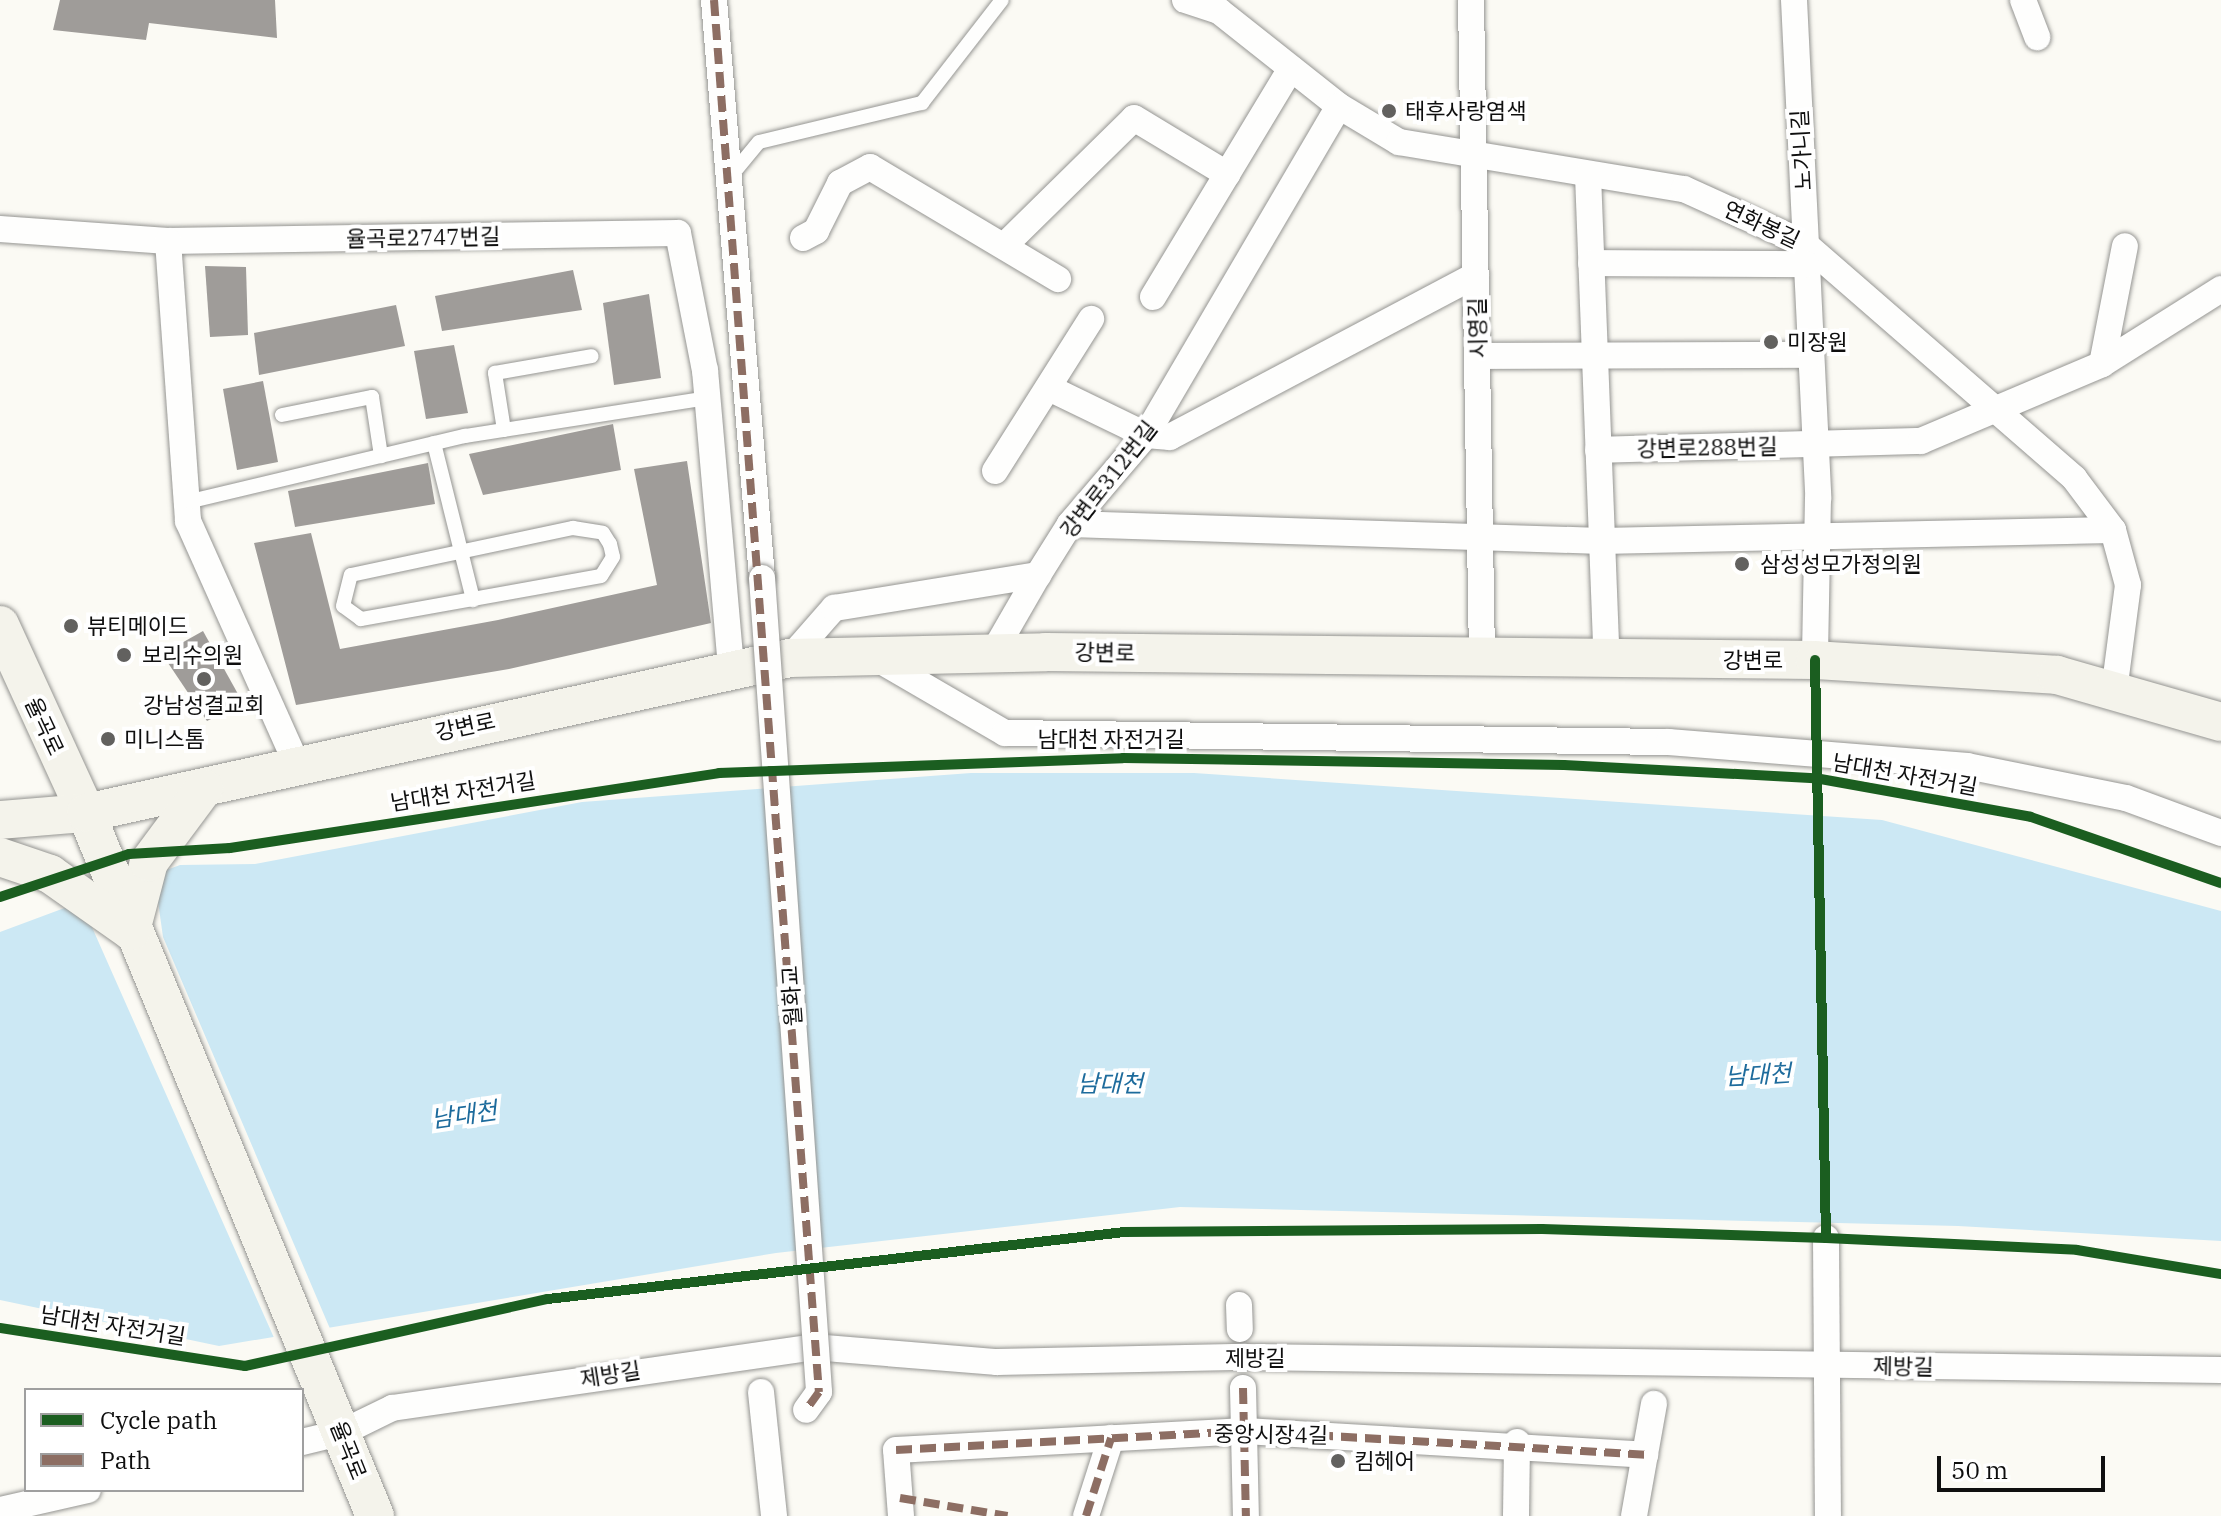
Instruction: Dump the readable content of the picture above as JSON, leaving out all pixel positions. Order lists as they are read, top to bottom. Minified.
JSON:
{"streets":{"street":["노가니길","연화봉길","율곡로2747번길","시영길","강변로288번길","강변로312번길","강변로","율곡로","월화교","제방길","중앙시장4길"],"cycle path":["남대천 자전거길"]},"crossings":[["노가니길","연화봉길"],["노가니길","강변로288번길"],["노가니길","강변로"],["연화봉길","시영길"],["연화봉길","강변로312번길"],["연화봉길","강변로"],["시영길","강변로"],["강변로312번길","강변로"],["강변로","율곡로"],["율곡로","제방길"]],"water":["남대천"],"places":["태후사랑염색","미장원","삼성성모가정의원","뷰티메이드","보리수의원","강남성결교회","미니스톰","킴헤어"],"legend":["Cycle path","Path"],"scale_bar":"50 m"}
